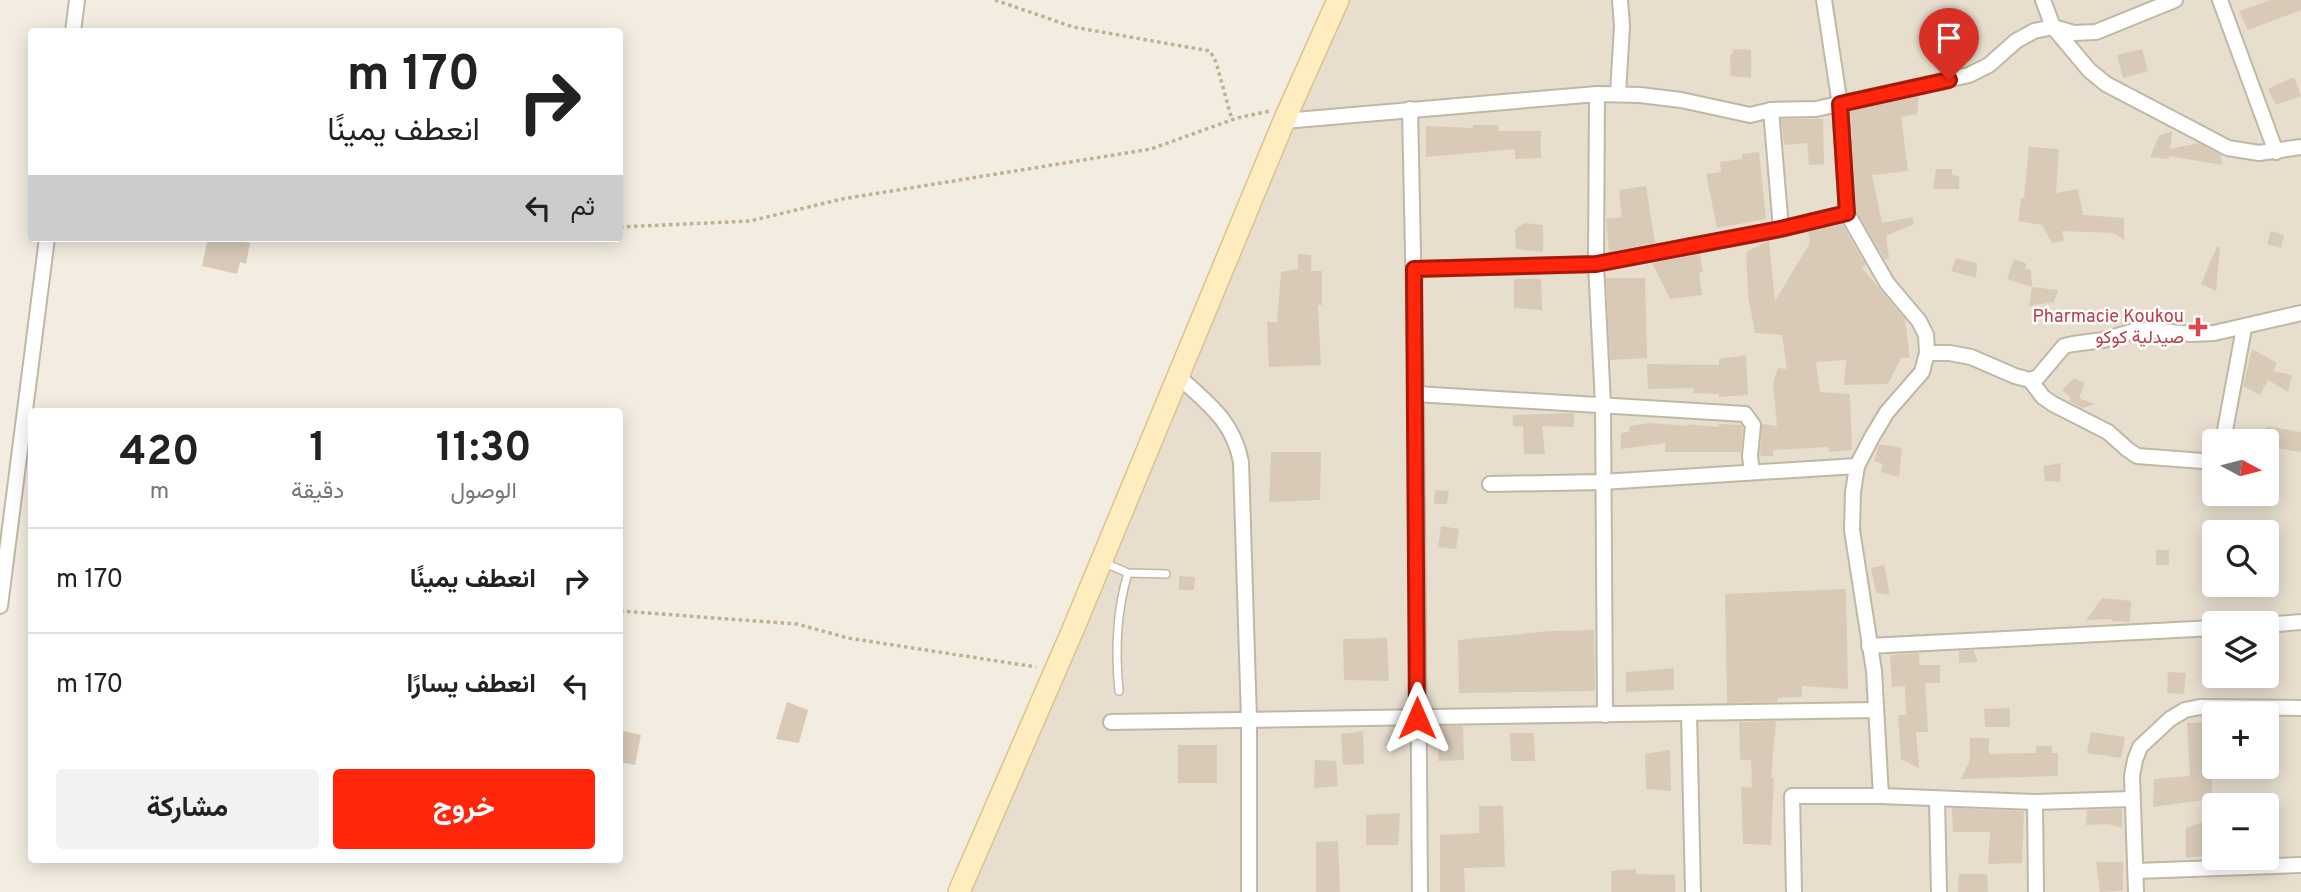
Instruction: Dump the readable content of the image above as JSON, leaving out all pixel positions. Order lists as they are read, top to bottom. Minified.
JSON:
{"places":{"health":["Pharmacie Koukou صيدلية كوكو"]},"north":"right","page":{"turn":["170 m","انعطف يمينًا"],"then":"ثم","eta":["11:30","الوصول","1","دقيقة","420","m"],"map_buttons":["+","−"],"list":[{"name":"انعطف يمينًا","value":"170 m"},{"name":"انعطف يسارًا","value":"170 m"}],"buttons":["خروج","مشاركة"]}}
